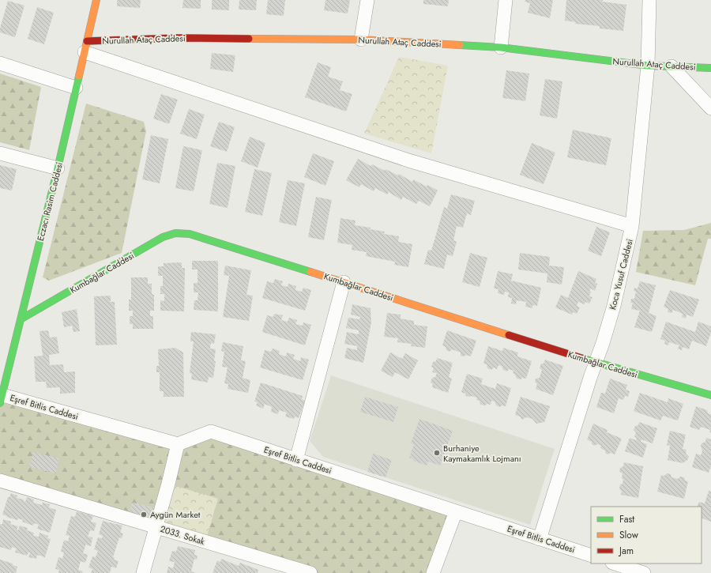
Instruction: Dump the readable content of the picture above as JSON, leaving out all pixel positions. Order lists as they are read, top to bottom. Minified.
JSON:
{"streets":{"main road":["Nurullah Ataç Caddesi","Eczacı Rasim Caddesi","Kumbağlar Caddesi"],"street":["Koca Yusuf Caddesi","Eşref Bitlis Caddesi","2033. Sokak"]},"crossings":[["Nurullah Ataç Caddesi","Eczacı Rasim Caddesi"],["Nurullah Ataç Caddesi","Koca Yusuf Caddesi"],["Eczacı Rasim Caddesi","Kumbağlar Caddesi"],["Eczacı Rasim Caddesi","Eşref Bitlis Caddesi"],["Kumbağlar Caddesi","Koca Yusuf Caddesi"],["Koca Yusuf Caddesi","Eşref Bitlis Caddesi"]],"places":["Burhaniye Kaymakamlık Lojmanı","Aygün Market"],"legend":["Fast","Slow","Jam"]}
